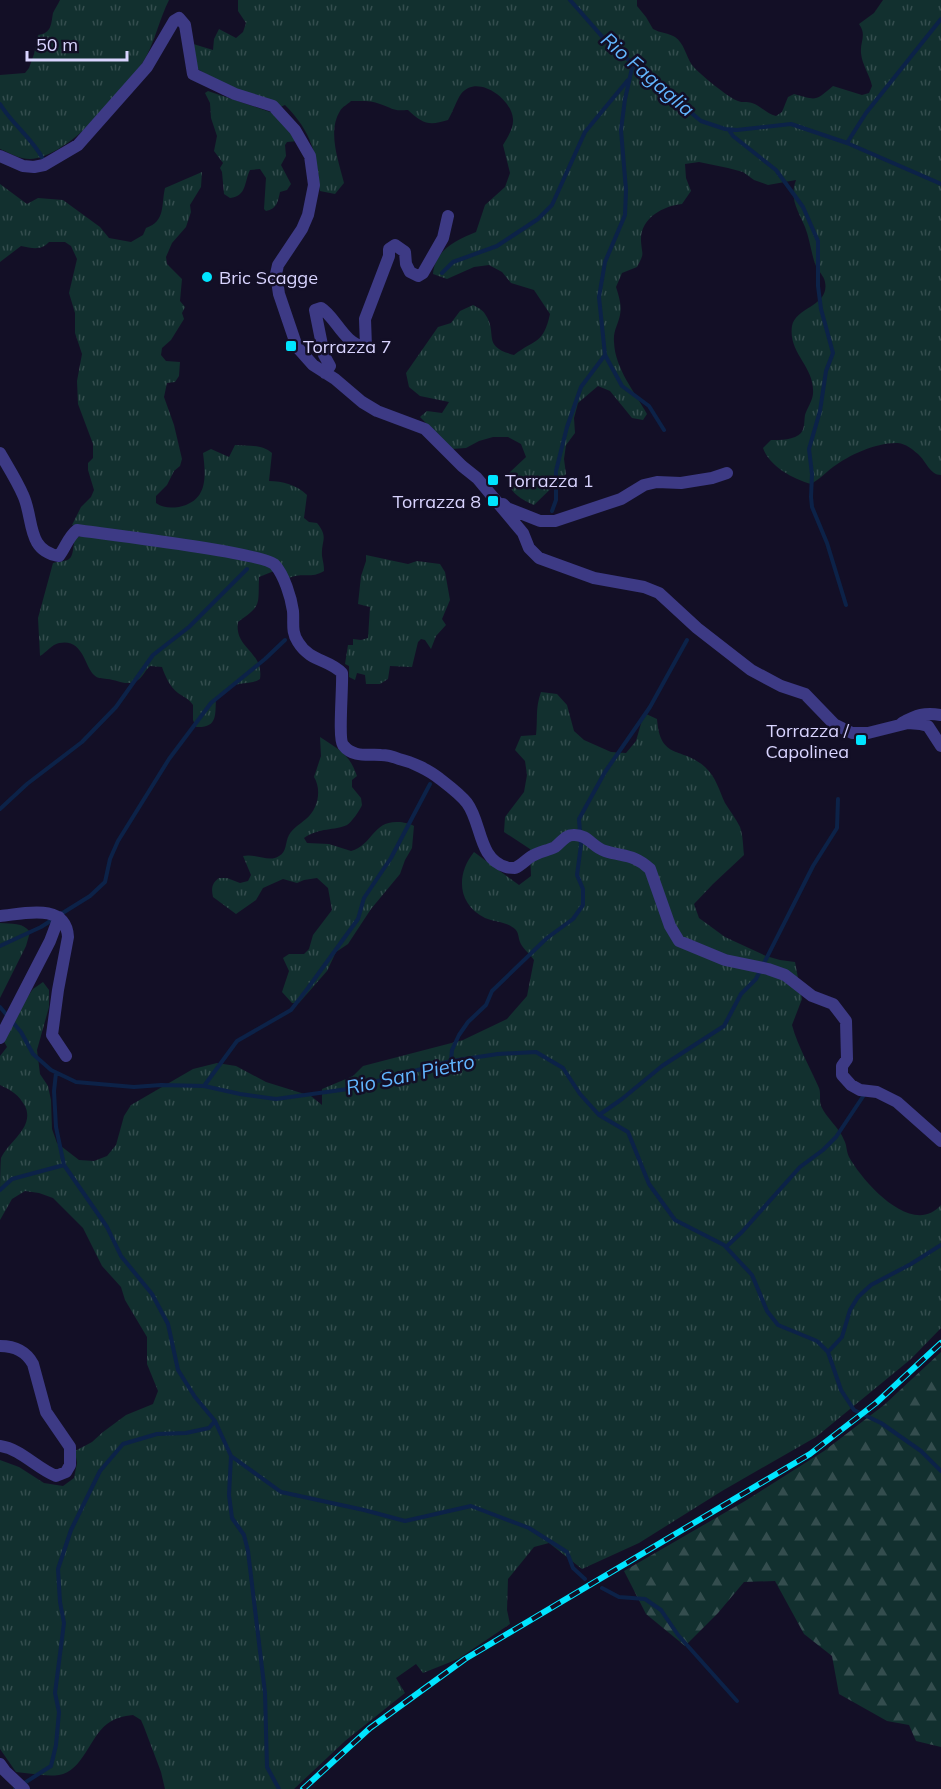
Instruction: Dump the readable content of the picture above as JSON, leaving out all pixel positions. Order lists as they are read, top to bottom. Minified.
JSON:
{"water":["Rio Fagaglia","Rio San Pietro"],"places":{"other":["Bric Scagge"],"transit":["Torrazza 7","Torrazza 1","Torrazza 8","Torrazza / Capolinea"]},"scale_bar":"50 m"}
